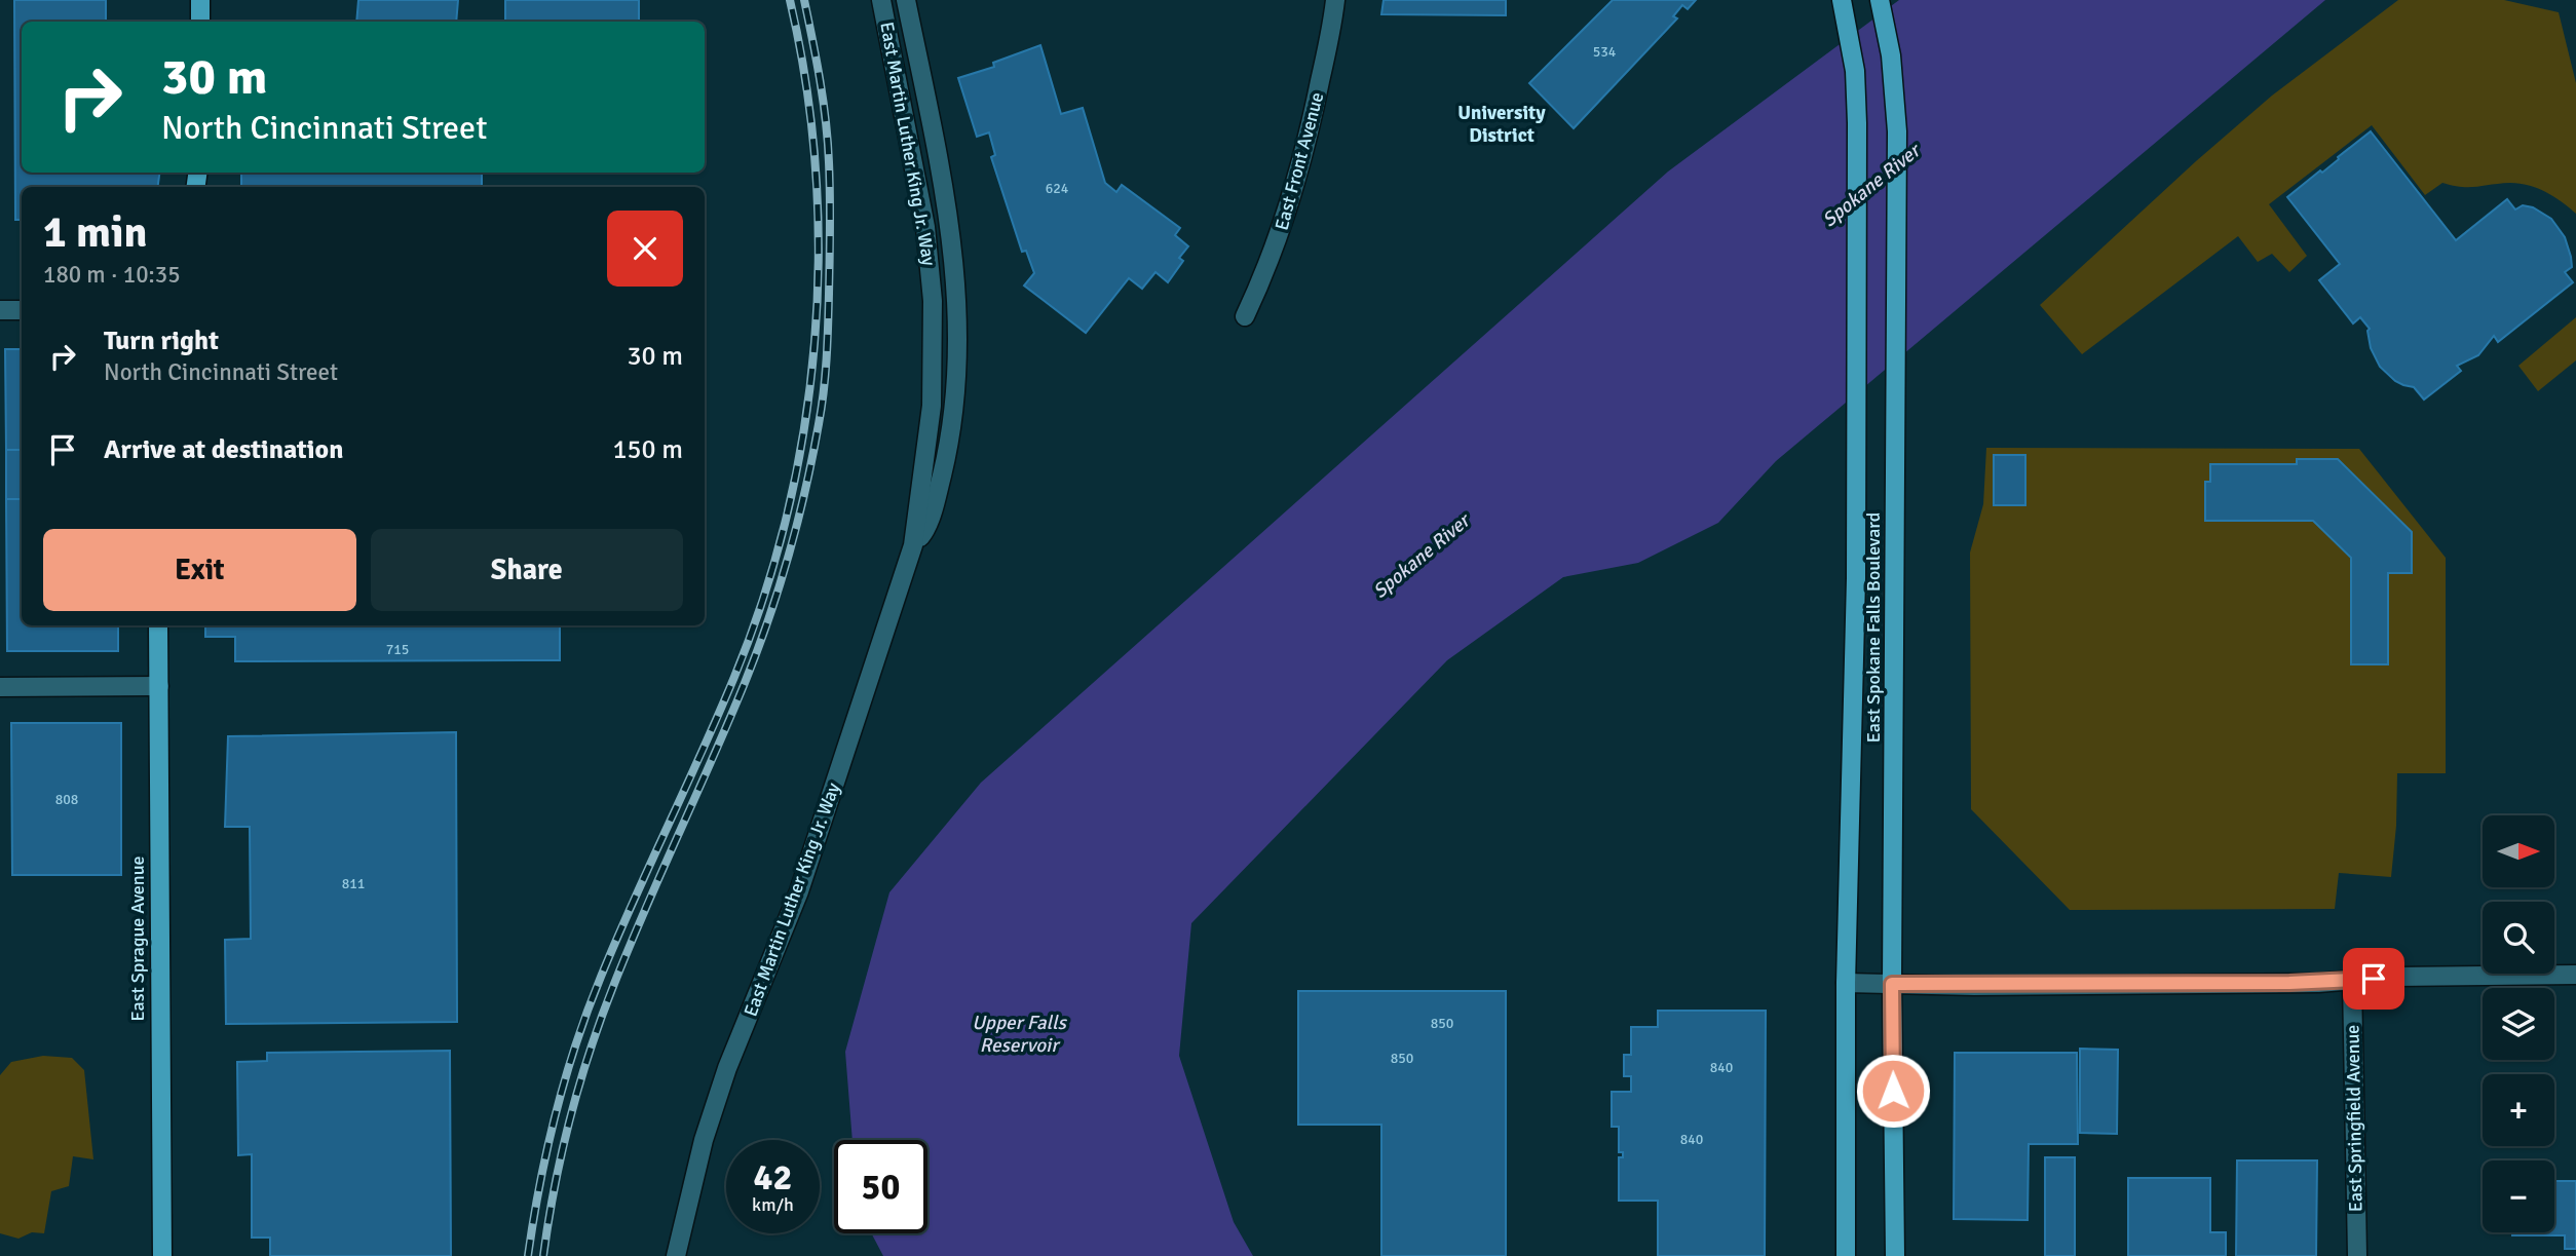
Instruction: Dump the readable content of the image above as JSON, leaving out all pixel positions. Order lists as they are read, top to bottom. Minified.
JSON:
{"streets":{"main road":["East Spokane Falls Boulevard","East Sprague Avenue"],"street":["East Martin Luther King Jr. Way","East Front Avenue","East Springfield Avenue"]},"districts":["University District"],"water":["Spokane River","Upper Falls Reservoir"],"house_numbers":["534","624","715","808","811","850","850","840","840"],"north":"right","page":{"turn":["30 m","North Cincinnati Street"],"heading":["1 min","180 m · 10:35"],"list":[{"name":"Turn right","note":"North Cincinnati Street","value":"30 m"},{"name":"Arrive at destination","value":"150 m"}],"buttons":["Exit","Share"],"map_buttons":["+","−"],"speed":"42 km/h","limit":"50"}}
